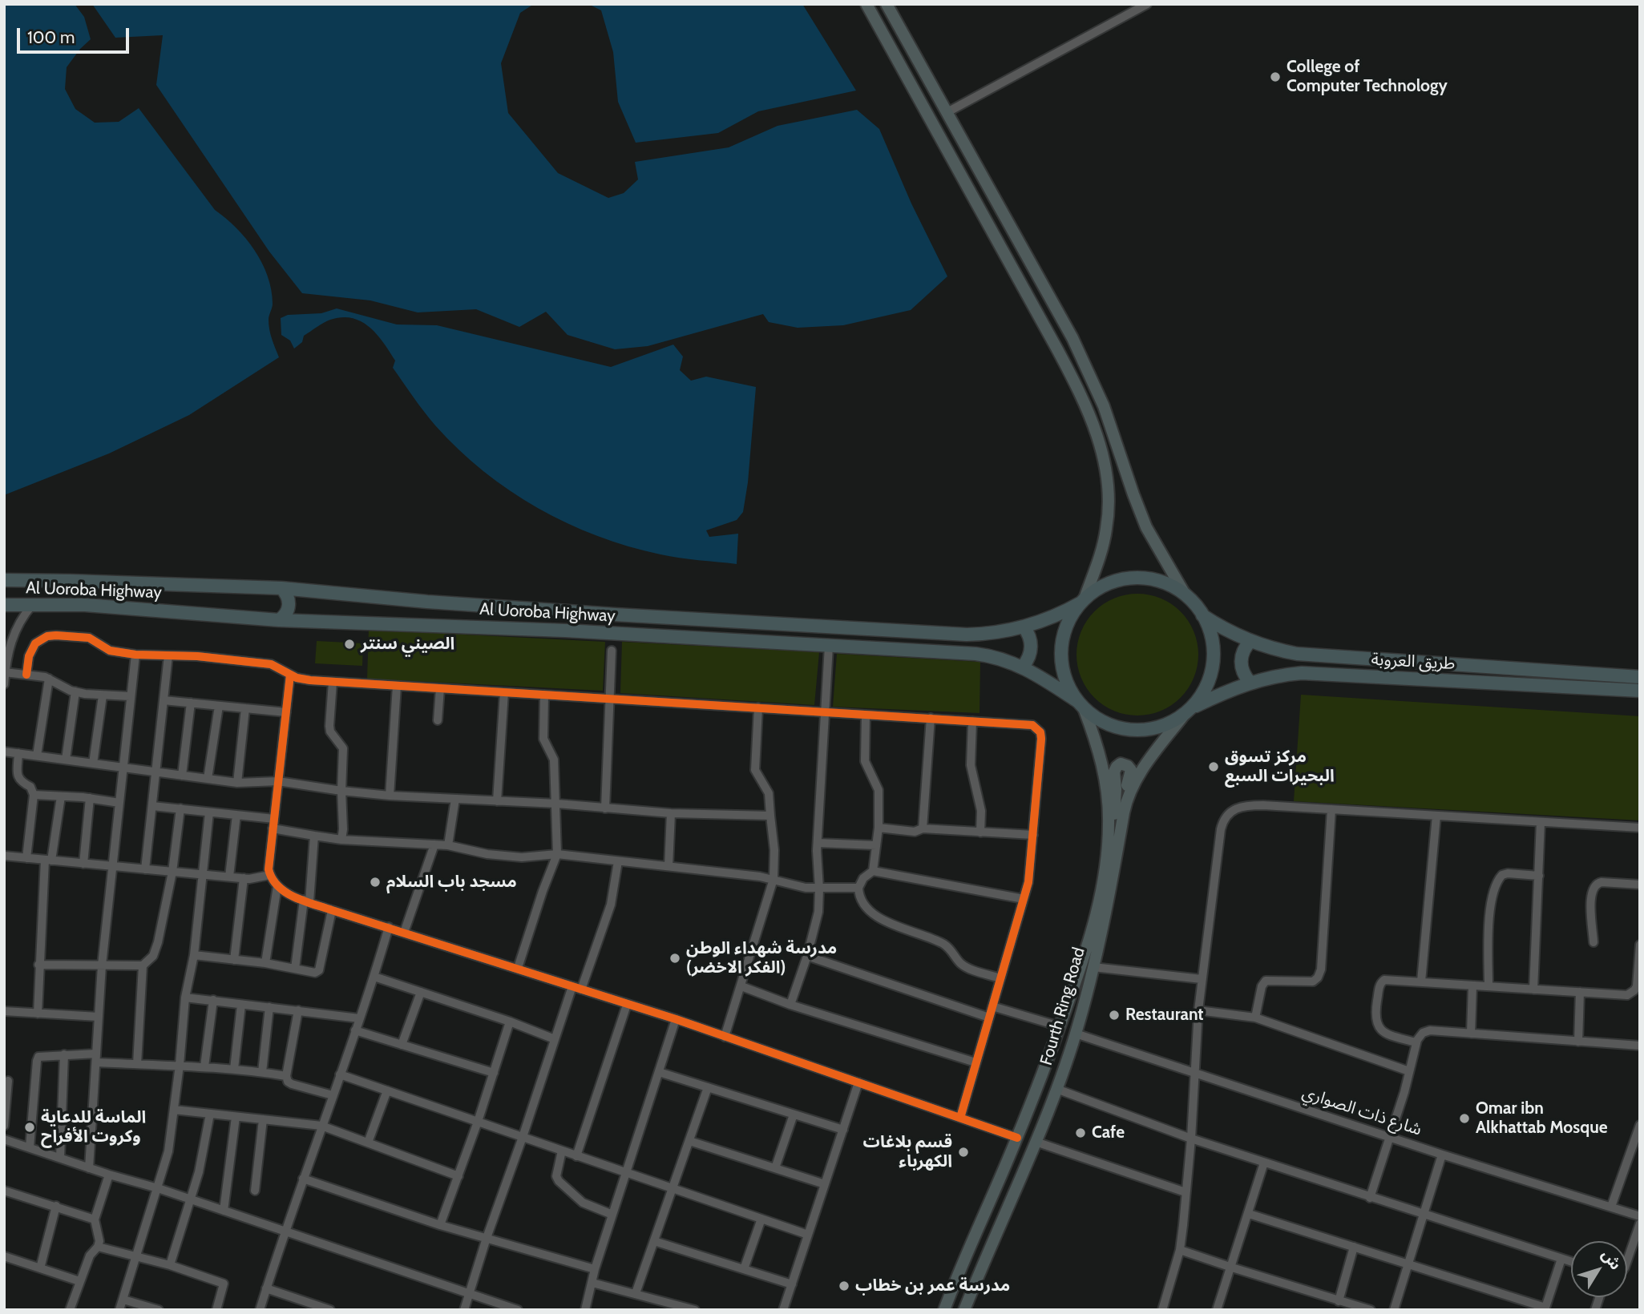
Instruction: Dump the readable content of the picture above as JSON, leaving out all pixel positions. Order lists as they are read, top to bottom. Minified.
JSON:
{"streets":{"highway":["Al Uoroba Highway","طريق العروبة"],"main road":["Fourth Ring Road"],"street":["شارع ذات الصواري"]},"crossings":[["Al Uoroba Highway","طريق العروبة"],["Al Uoroba Highway","Fourth Ring Road"],["طريق العروبة","Fourth Ring Road"],["Fourth Ring Road","شارع ذات الصواري"]],"places":["College of Computer Technology","الصيني سنتر","مركز تسوق البحيرات السبع","مسجد باب السلام","مدرسة شهداء الوطن (الفكر الاخضر)","Restaurant","Omar ibn Alkhattab Mosque","الماسة للدعاية وكروت الأفراح","Cafe","قسم بلاغات الكهرباء","مدرسة عمر بن خطاب"],"scale_bar":"100 m","north":"top right"}
